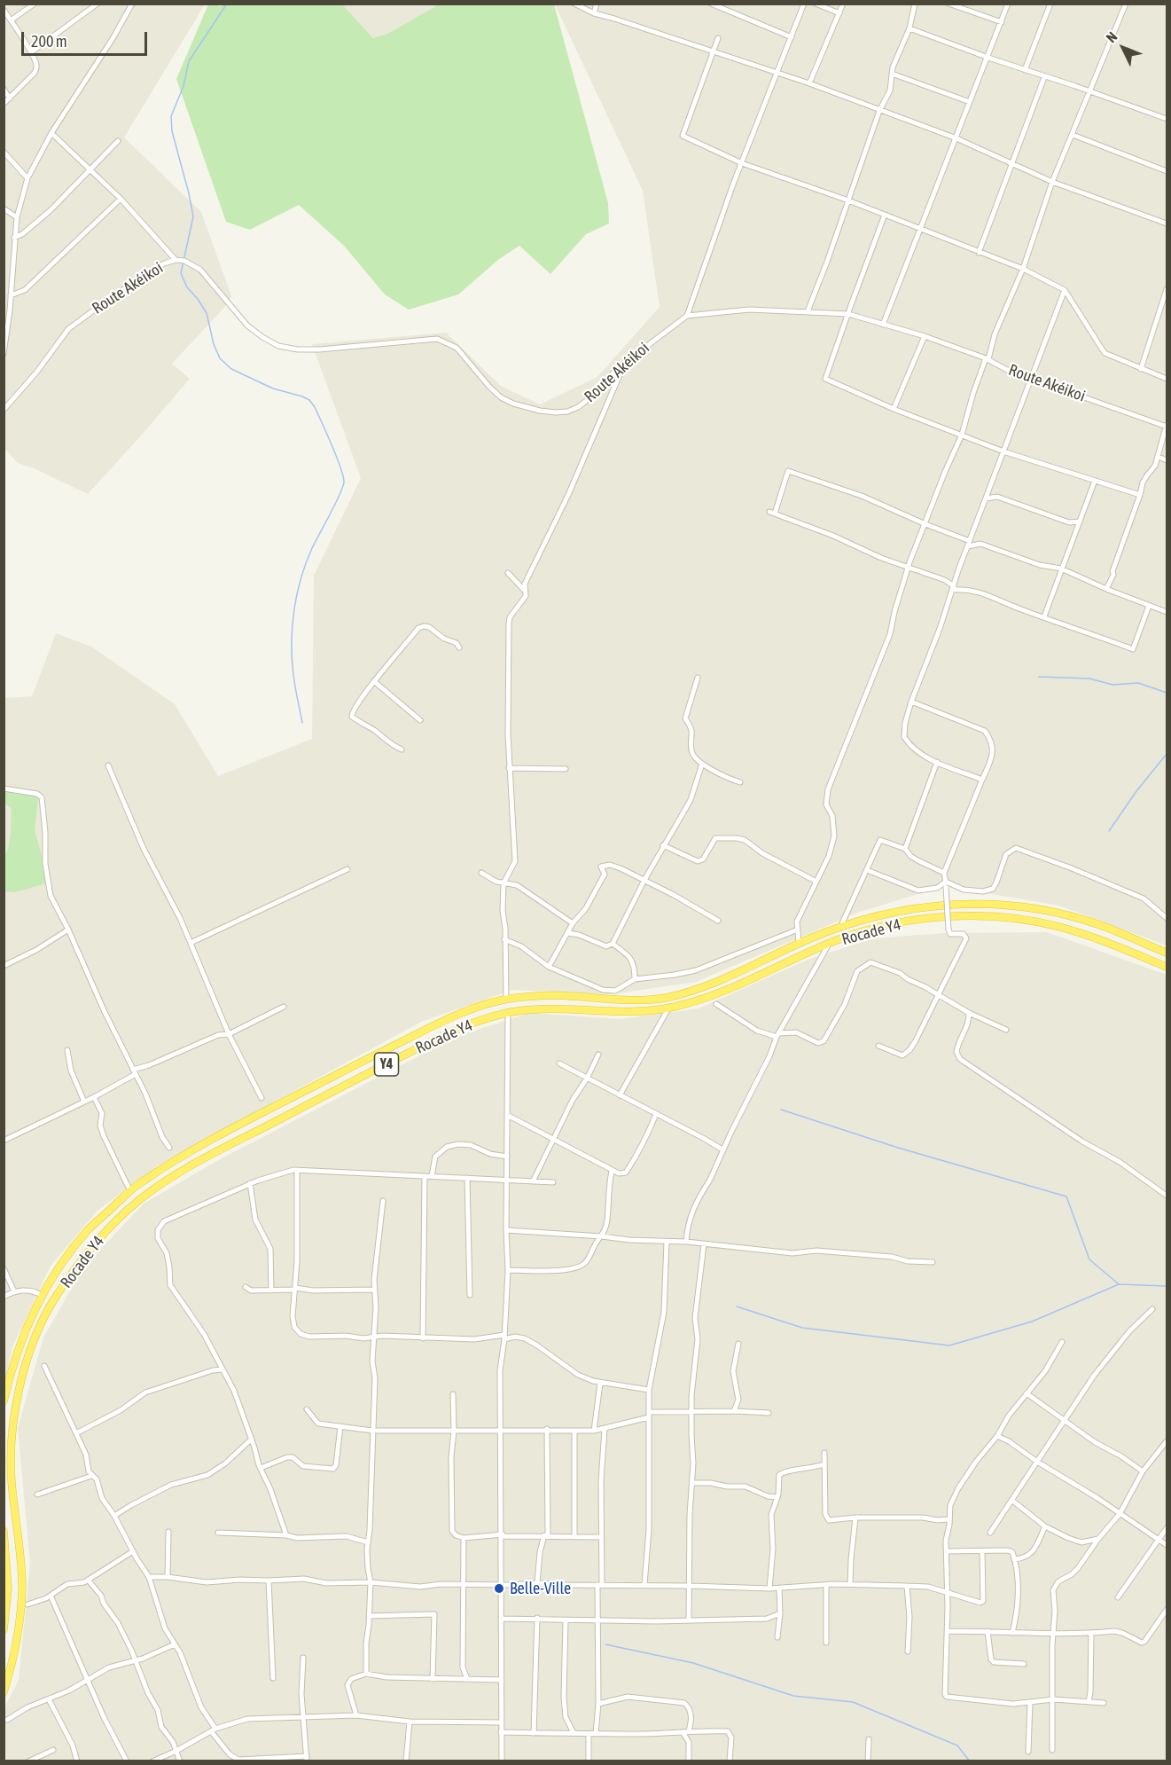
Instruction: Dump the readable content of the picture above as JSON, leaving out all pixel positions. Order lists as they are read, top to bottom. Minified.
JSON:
{"streets":{"highway":["Rocade Y4","Y4"],"street":["Route Akéikoi"]},"places":["Belle-Ville"],"scale_bar":"200 m","north":"top left"}
